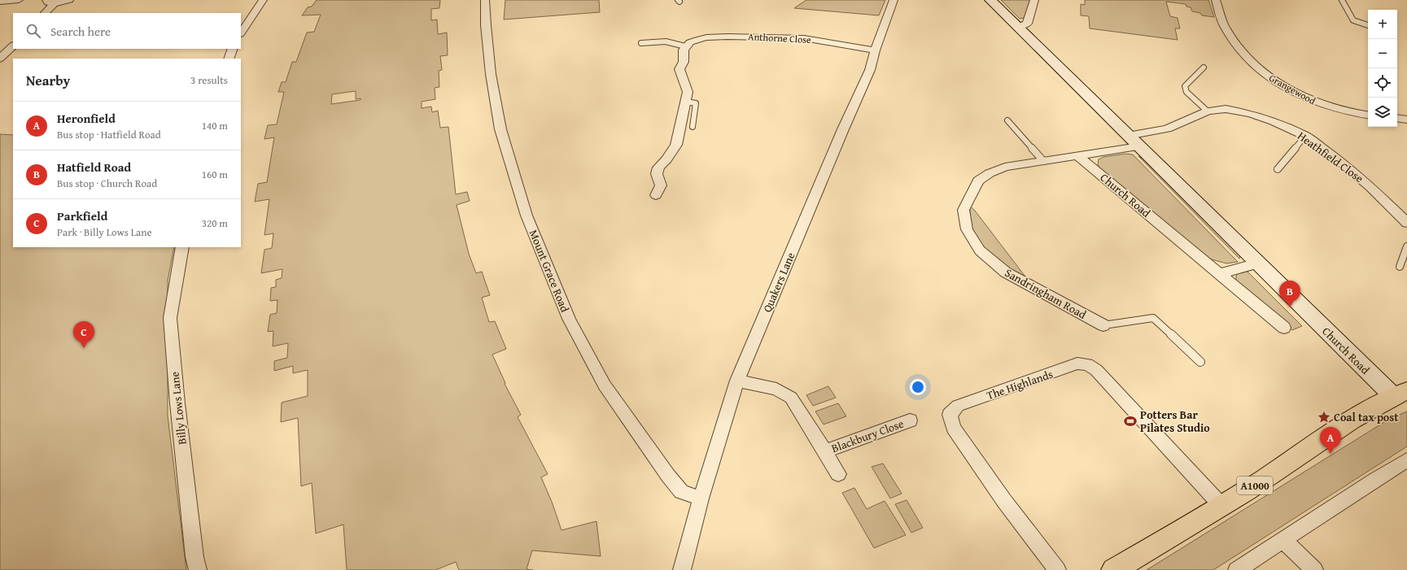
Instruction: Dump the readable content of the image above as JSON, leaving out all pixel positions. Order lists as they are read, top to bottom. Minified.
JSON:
{"streets":{"main road":["A1000"],"street":["Anthorne Close","Grangewood","Heathfield Close","Church Road","Mount Grace Road","Quakers Lane","Sandringham Road","The Highlands","Billy Lows Lane","Blackbury Close"]},"crossings":[["Anthorne Close","Quakers Lane"],["Heathfield Close","Church Road"],["Church Road","Sandringham Road"],["Church Road","A1000"],["Mount Grace Road","Quakers Lane"],["Quakers Lane","Blackbury Close"],["The Highlands","A1000"]],"places":{"place":["Coal tax post"],"sports":["Potters Bar Pilates Studio"]},"page":{"map_buttons":["+","−"],"search":"Search here","heading":["Nearby","3 results"],"list":[{"mark":"A","name":"Heronfield","note":"Bus stop · Hatfield Road","value":"140 m"},{"mark":"B","name":"Hatfield Road","note":"Bus stop · Church Road","value":"160 m"},{"mark":"C","name":"Parkfield","note":"Park · Billy Lows Lane","value":"320 m"}],"pins":["B","C","A"]}}
